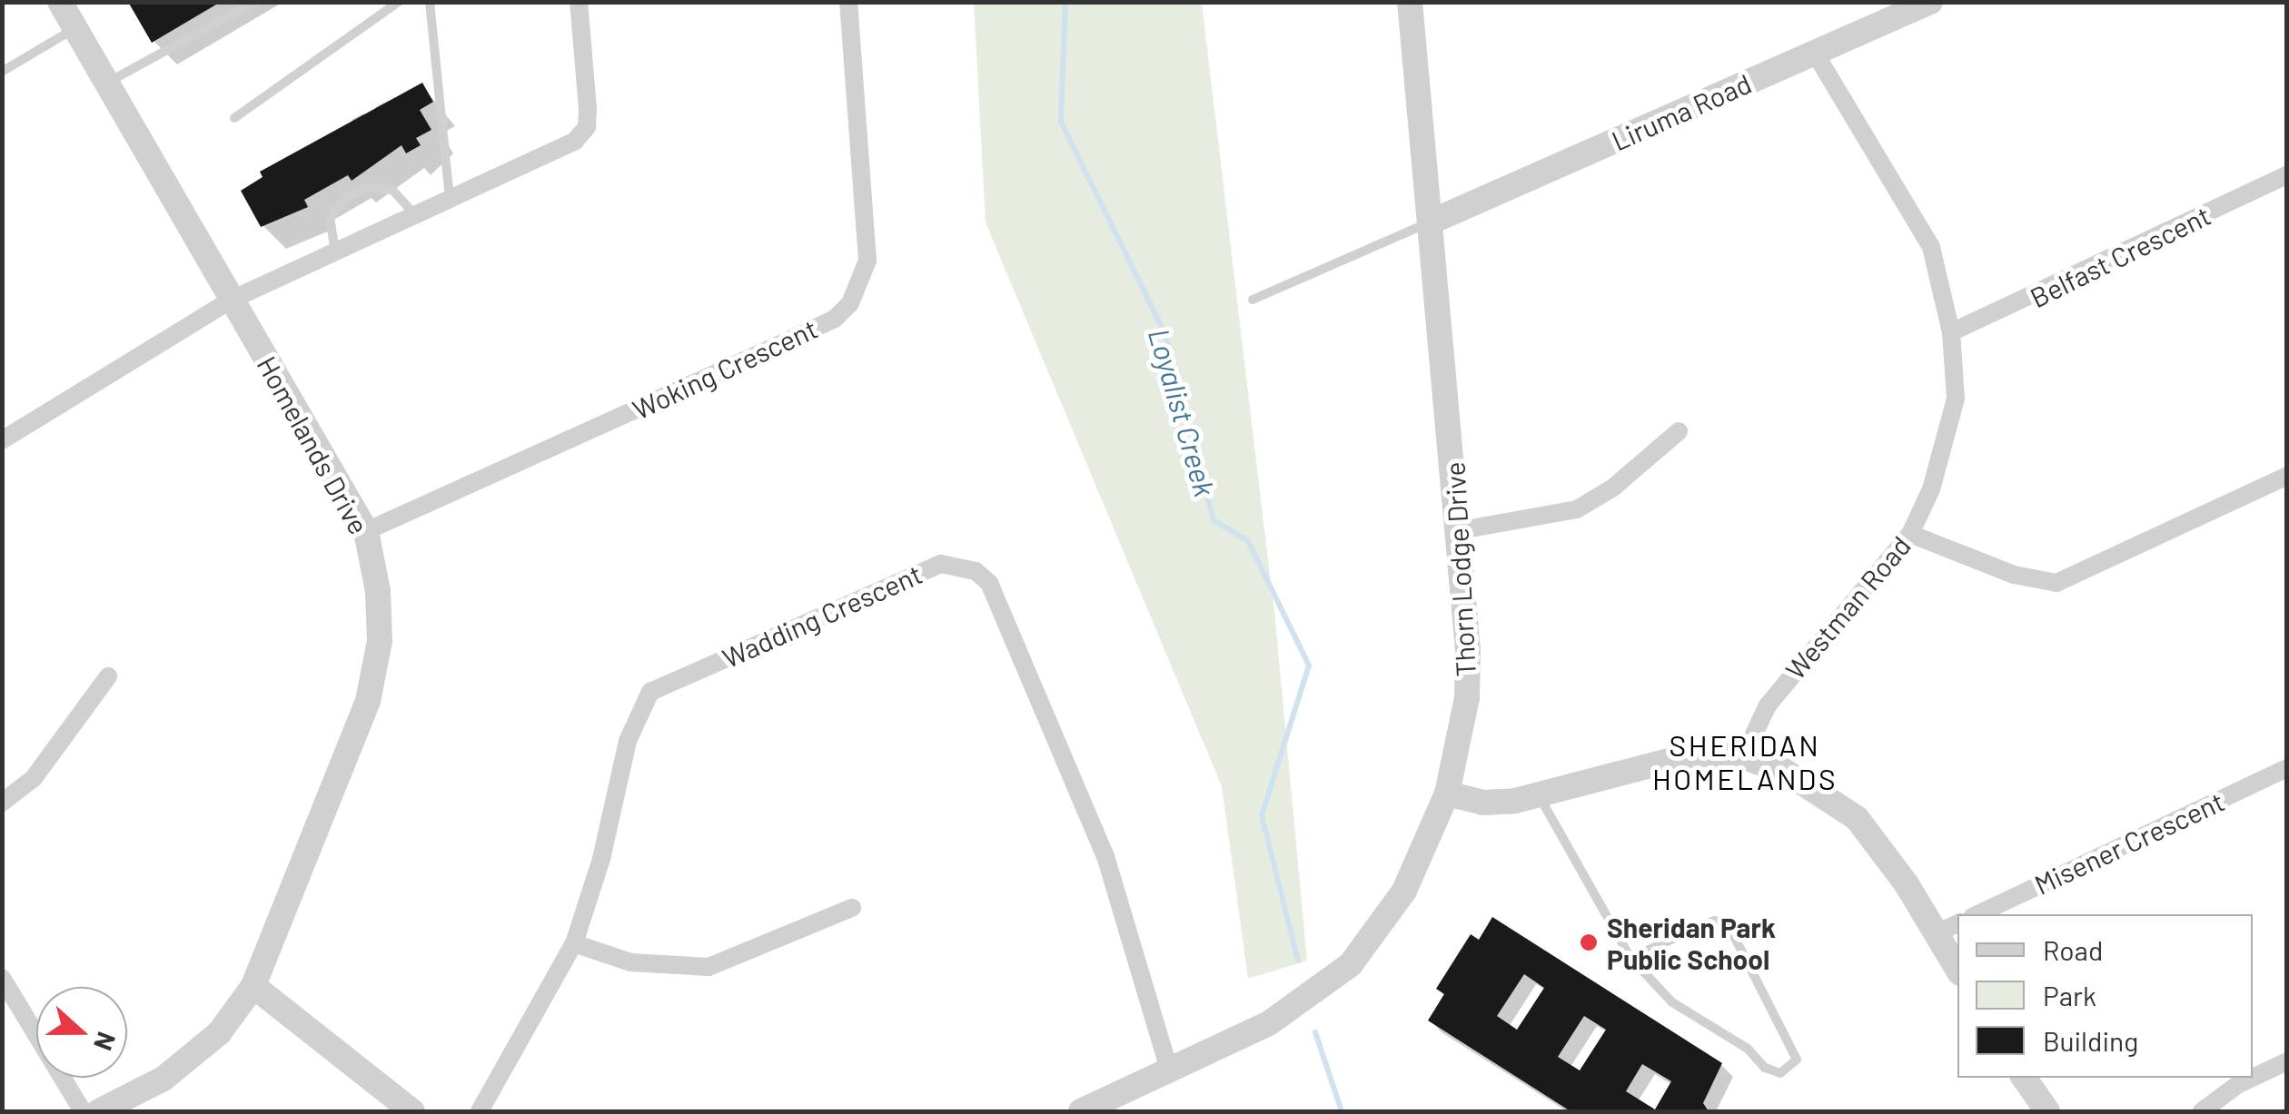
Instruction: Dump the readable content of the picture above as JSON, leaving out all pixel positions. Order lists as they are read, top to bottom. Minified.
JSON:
{"streets":{"street":["Liruma Road","Belfast Crescent","Woking Crescent","Homelands Drive","Thorn Lodge Drive","Westman Road","Wadding Crescent","Misener Crescent"]},"crossings":[["Liruma Road","Thorn Lodge Drive"],["Liruma Road","Westman Road"],["Belfast Crescent","Westman Road"],["Woking Crescent","Homelands Drive"],["Thorn Lodge Drive","Wadding Crescent"]],"districts":["SHERIDAN HOMELANDS"],"water":["Loyalist Creek"],"places":["Sheridan Park Public School"],"legend":["Road","Park","Building"],"north":"right"}
